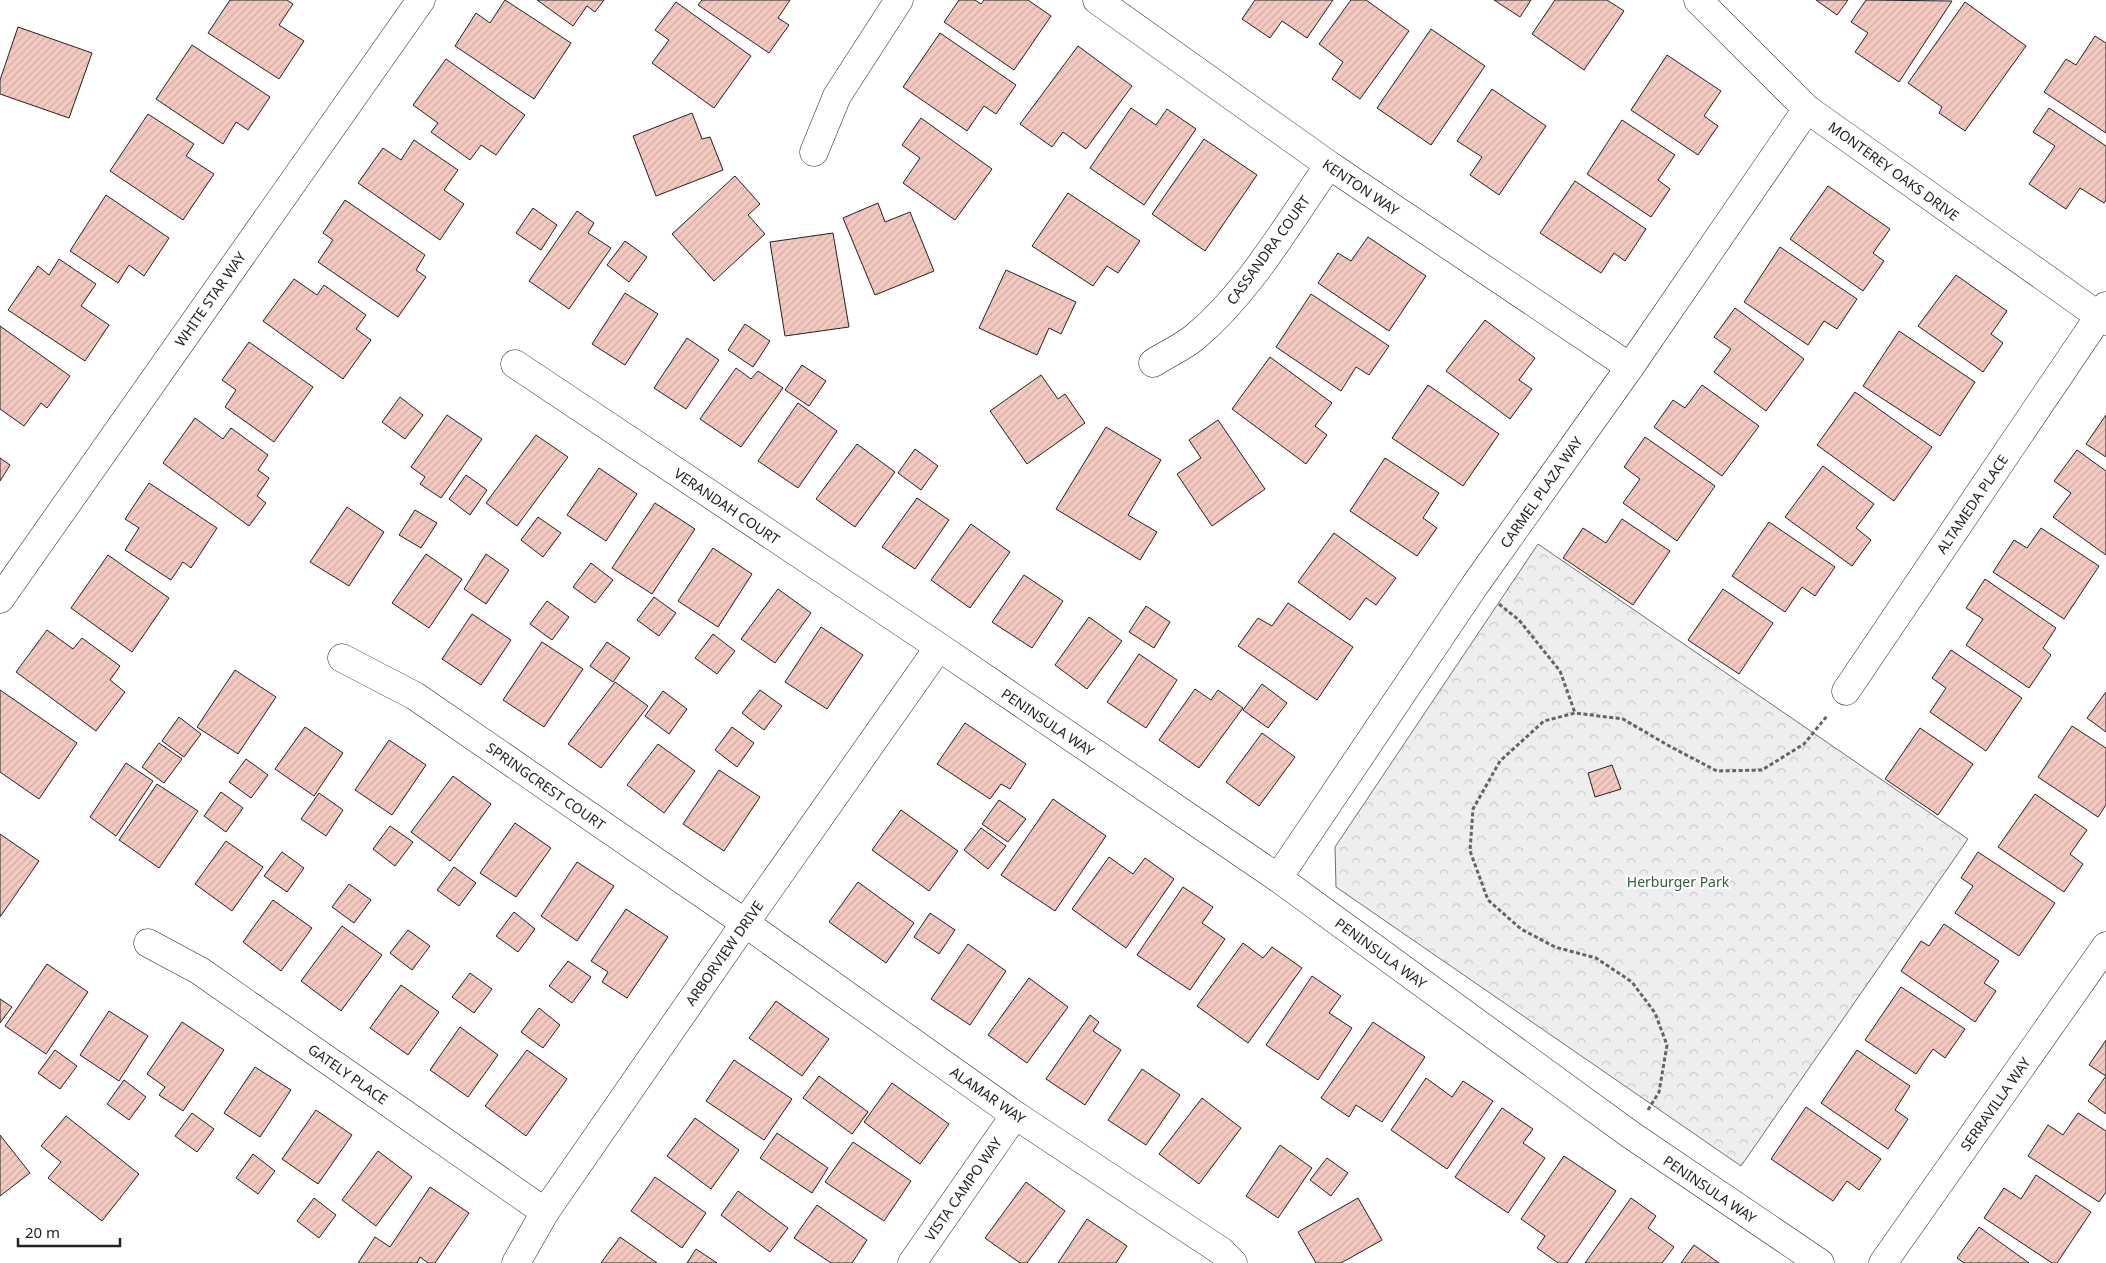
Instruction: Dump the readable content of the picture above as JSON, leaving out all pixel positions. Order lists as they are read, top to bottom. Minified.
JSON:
{"streets":{"street":["MONTEREY OAKS DRIVE","KENTON WAY","CASSANDRA COURT","WHITE STAR WAY","CARMEL PLAZA WAY","ALTAMEDA PLACE","VERANDAH COURT","PENINSULA WAY","SPRINGCREST COURT","ARBORVIEW DRIVE","GATELY PLACE","ALAMAR WAY","SERRAVILLA WAY","VISTA CAMPO WAY"]},"crossings":[["MONTEREY OAKS DRIVE","CARMEL PLAZA WAY"],["MONTEREY OAKS DRIVE","ALTAMEDA PLACE"],["KENTON WAY","CASSANDRA COURT"],["KENTON WAY","CARMEL PLAZA WAY"],["CARMEL PLAZA WAY","PENINSULA WAY"],["VERANDAH COURT","PENINSULA WAY"],["VERANDAH COURT","ARBORVIEW DRIVE"],["PENINSULA WAY","ARBORVIEW DRIVE"],["SPRINGCREST COURT","ARBORVIEW DRIVE"],["SPRINGCREST COURT","ALAMAR WAY"],["ARBORVIEW DRIVE","GATELY PLACE"],["ARBORVIEW DRIVE","ALAMAR WAY"],["ALAMAR WAY","VISTA CAMPO WAY"]],"parks":["Herburger Park"],"scale_bar":"20 m"}
